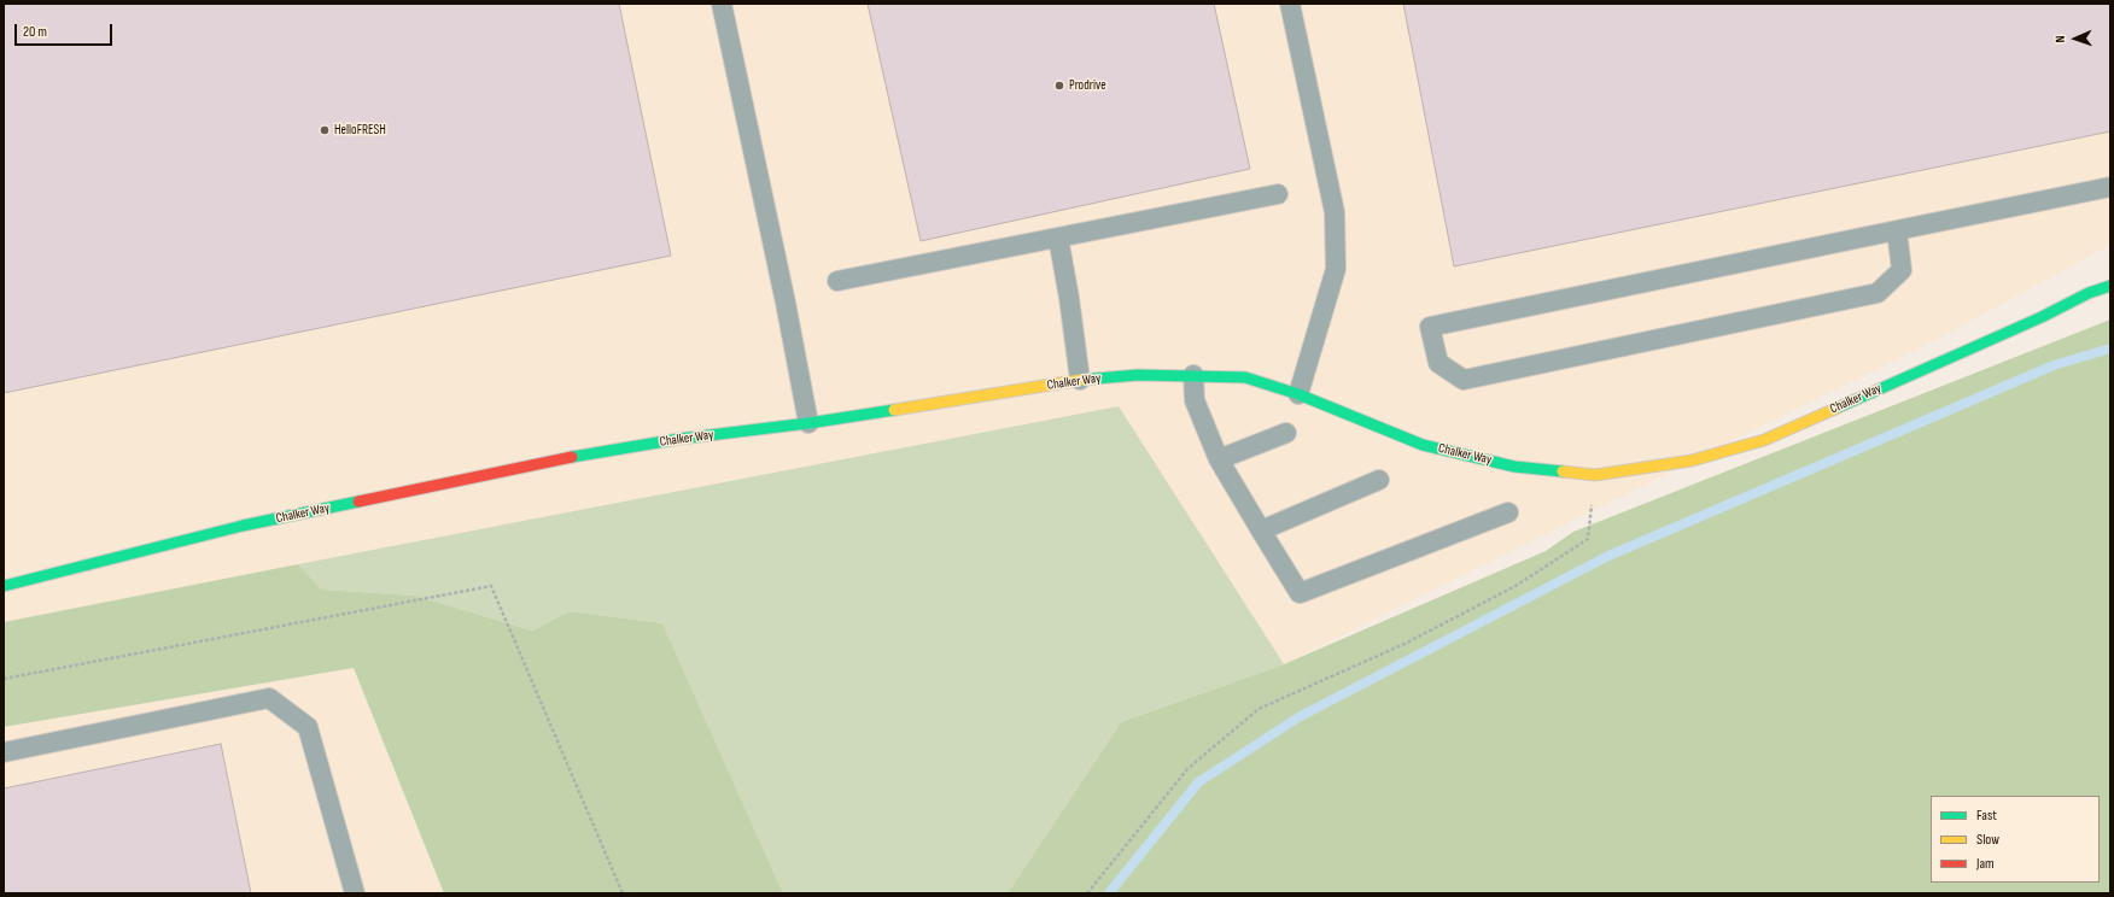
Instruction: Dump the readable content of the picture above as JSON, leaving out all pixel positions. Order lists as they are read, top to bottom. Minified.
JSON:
{"streets":{"street":["Chalker Way"]},"places":["Prodrive","HelloFRESH"],"legend":["Fast","Slow","Jam"],"scale_bar":"20 m","north":"left"}
